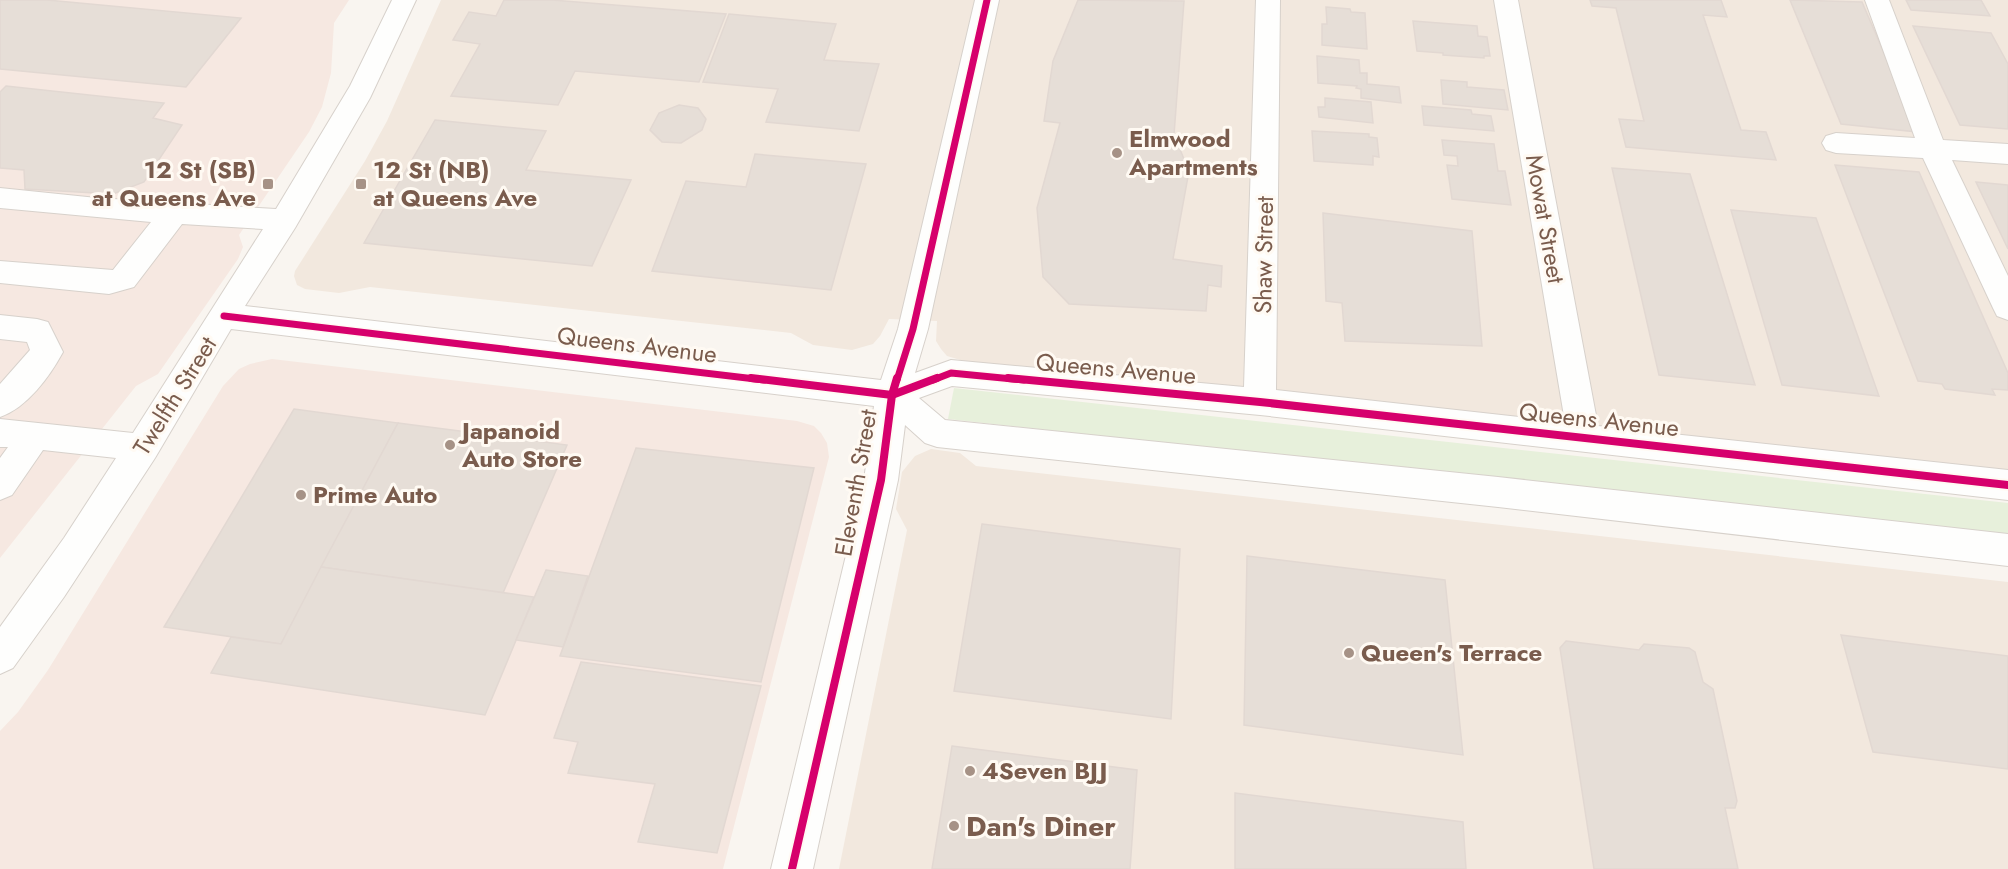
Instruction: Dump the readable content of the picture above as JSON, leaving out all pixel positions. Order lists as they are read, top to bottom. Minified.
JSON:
{"streets":{"street":["Mowat Street","Shaw Street","Queens Avenue","Twelfth Street","Eleventh Street"]},"crossings":[["Mowat Street","Queens Avenue"],["Shaw Street","Queens Avenue"],["Queens Avenue","Twelfth Street"],["Queens Avenue","Eleventh Street"]],"places":{"other":["Elmwood Apartments","Japanoid Auto Store","Prime Auto","Queen's Terrace","4Seven BJJ","Dan's Diner"],"transit":["12 St (SB) at Queens Ave","12 St (NB) at Queens Ave"]}}
